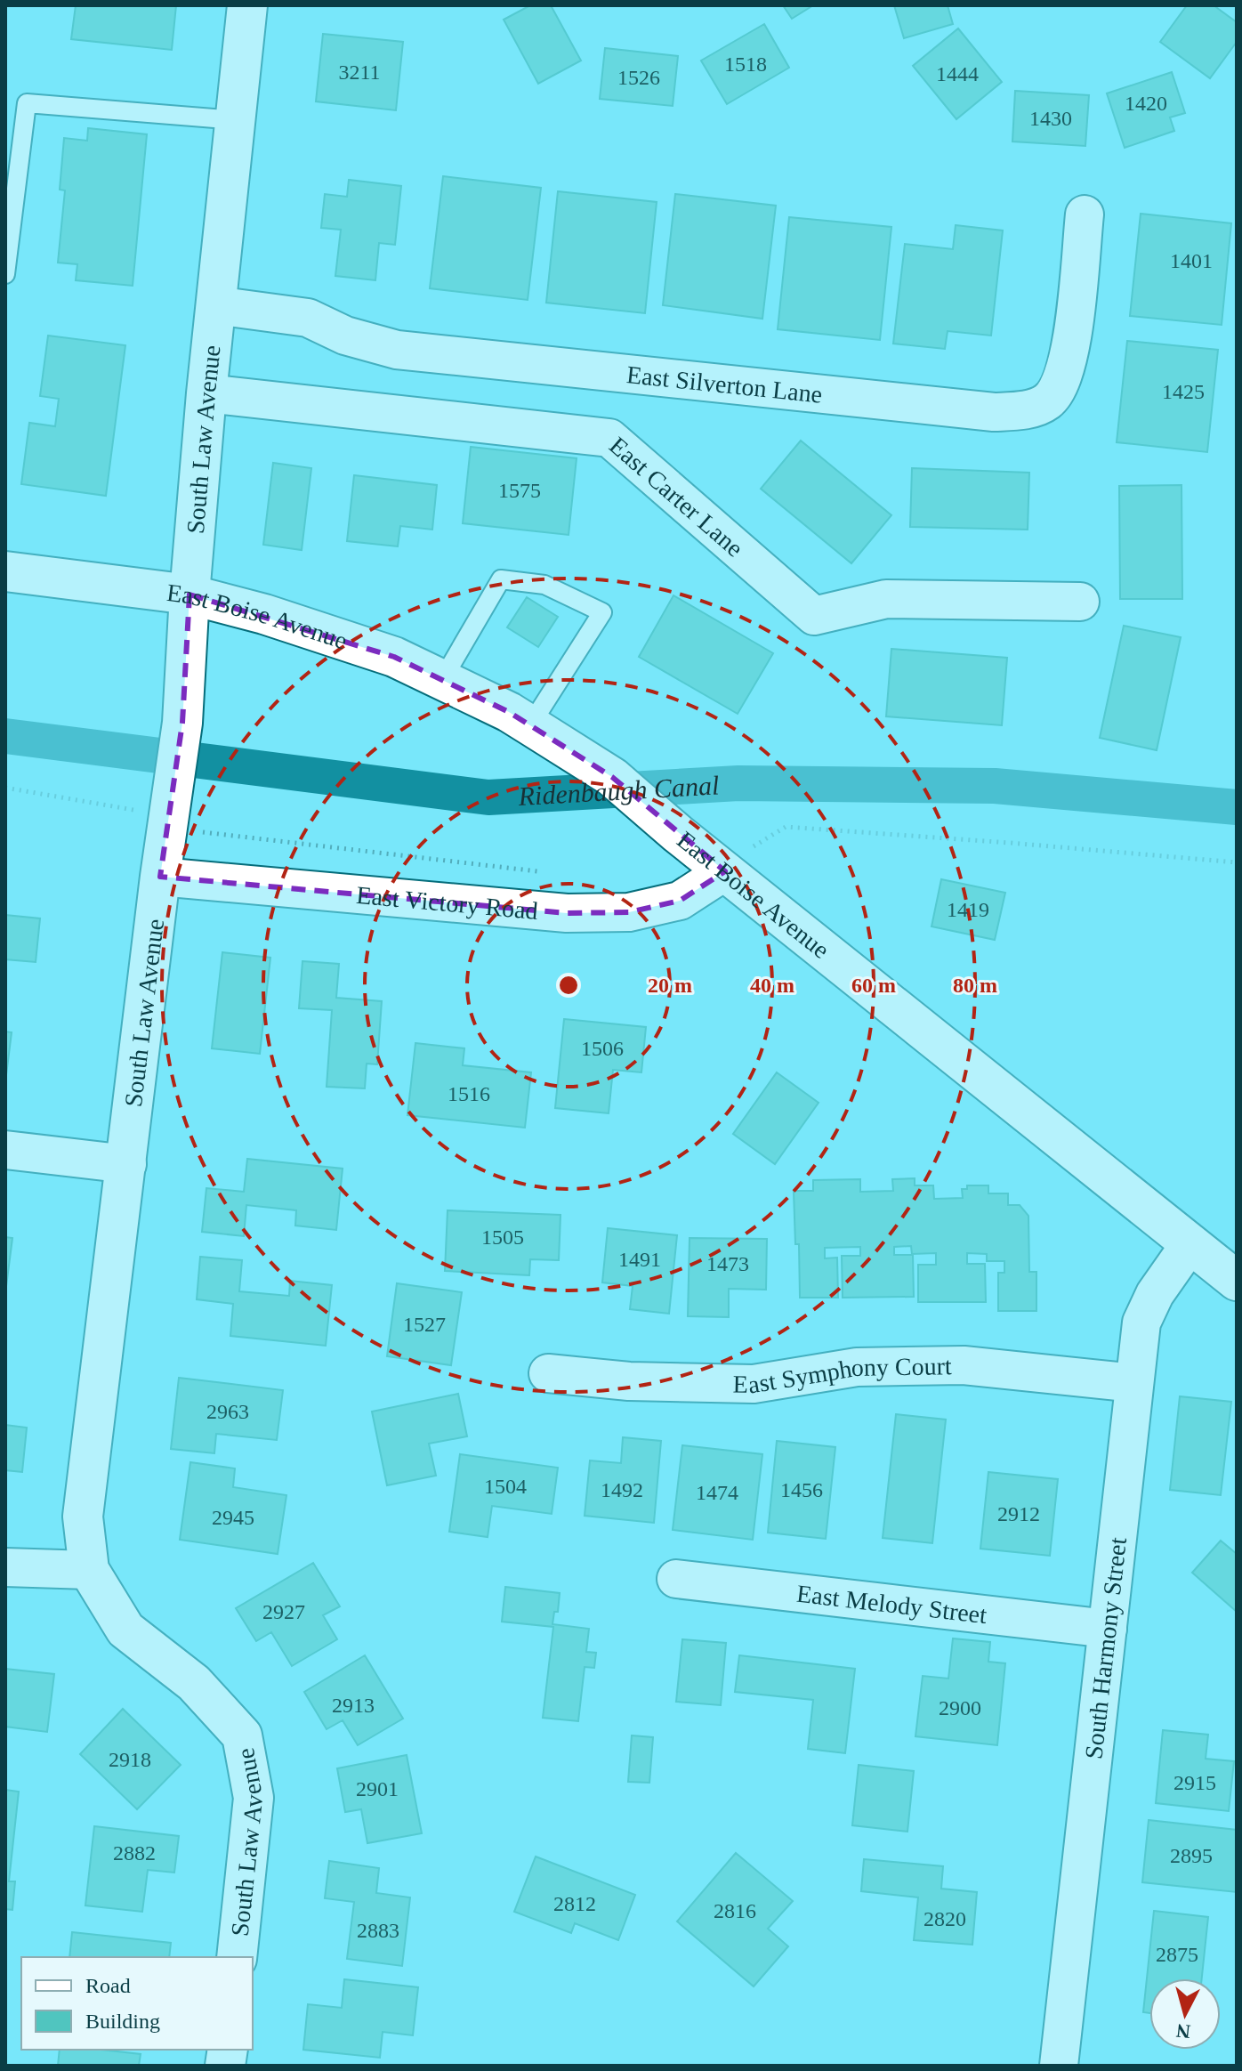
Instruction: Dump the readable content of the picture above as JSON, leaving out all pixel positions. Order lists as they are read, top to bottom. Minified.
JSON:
{"streets":{"street":["East Silverton Lane","South Law Avenue","East Carter Lane","East Boise Avenue","East Victory Road","East Symphony Court","East Melody Street","South Harmony Street"]},"crossings":[["East Silverton Lane","South Law Avenue"],["South Law Avenue","East Carter Lane"],["South Law Avenue","East Boise Avenue"],["South Law Avenue","East Victory Road"],["East Boise Avenue","East Victory Road"],["East Boise Avenue","South Harmony Street"],["East Symphony Court","South Harmony Street"],["East Melody Street","South Harmony Street"]],"water":["Ridenbaugh Canal"],"house_numbers":["1518","3211","1444","1526","1420","1430","1401","1425","1575","1419","1506","1516","1505","1491","1473","1527","2963","1504","1492","1456","1474","2912","2945","2927","2913","2900","2918","2915","2901","2882","2895","2812","2816","2820","2883","2875"],"legend":["Road","Building"],"north":"bottom","rings":["20 m","40 m","60 m","80 m"]}
